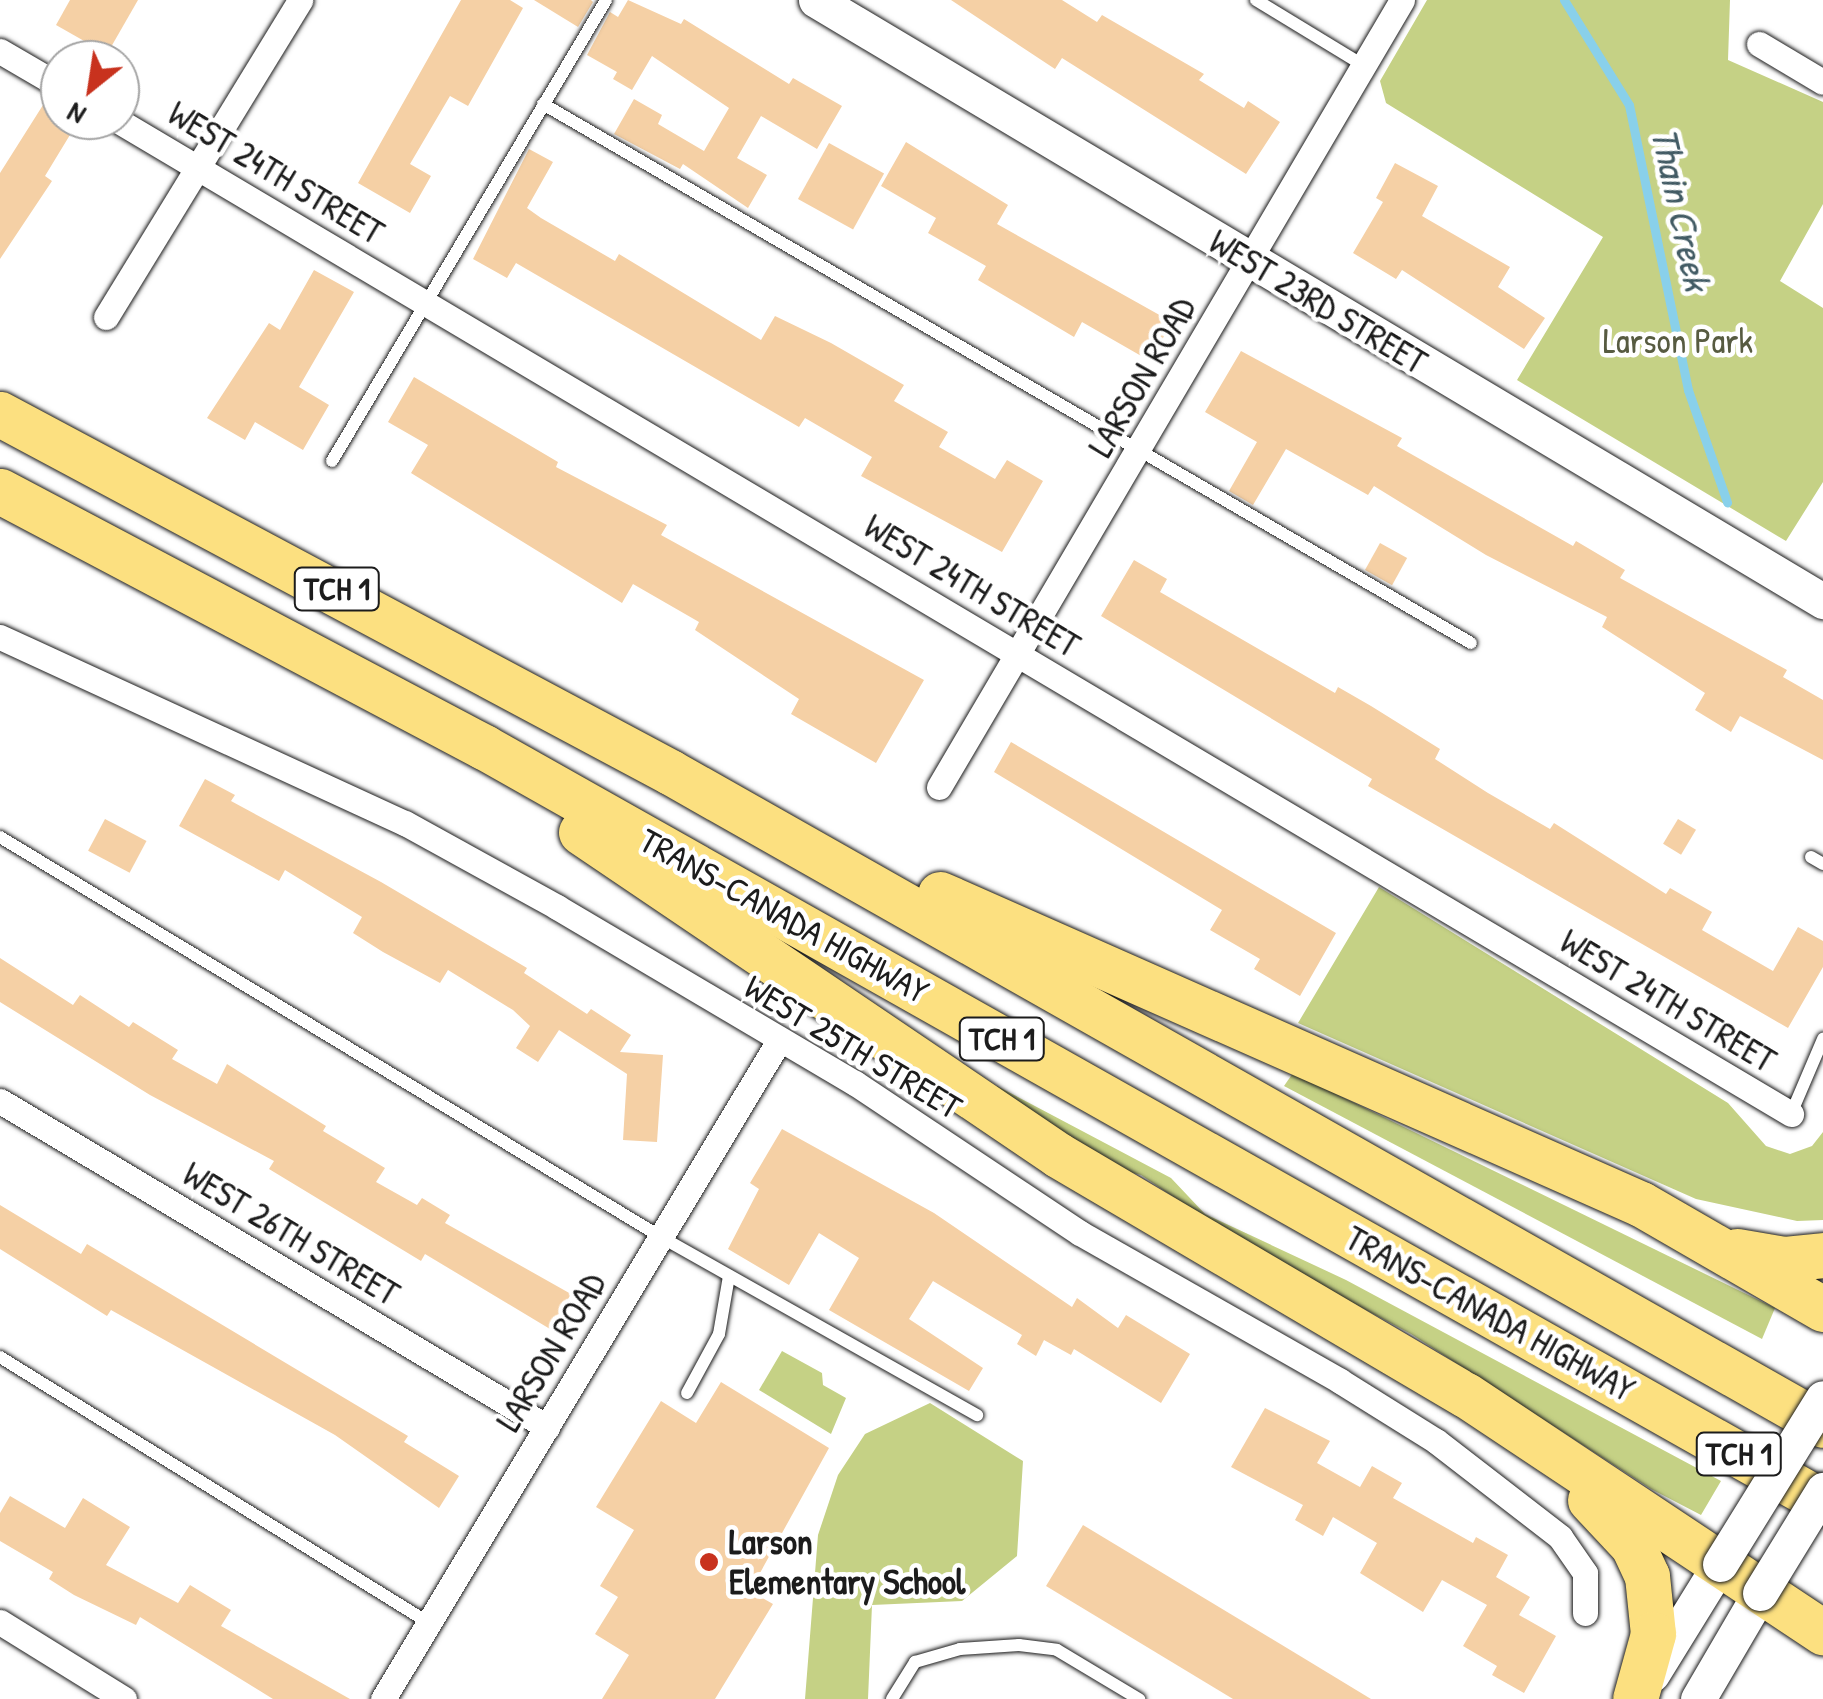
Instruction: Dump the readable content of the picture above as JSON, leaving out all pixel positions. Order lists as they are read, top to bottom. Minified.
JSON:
{"streets":{"highway":["TCH 1","TRANS-CANADA HIGHWAY"],"street":["WEST 24TH STREET","WEST 23RD STREET","LARSON ROAD","WEST 25TH STREET","WEST 26TH STREET"]},"crossings":[["WEST 24TH STREET","LARSON ROAD"],["WEST 23RD STREET","LARSON ROAD"],["LARSON ROAD","WEST 25TH STREET"],["LARSON ROAD","WEST 26TH STREET"]],"water":["Thain Creek"],"parks":["Larson Park"],"places":["Larson Elementary School"],"north":"bottom left"}
